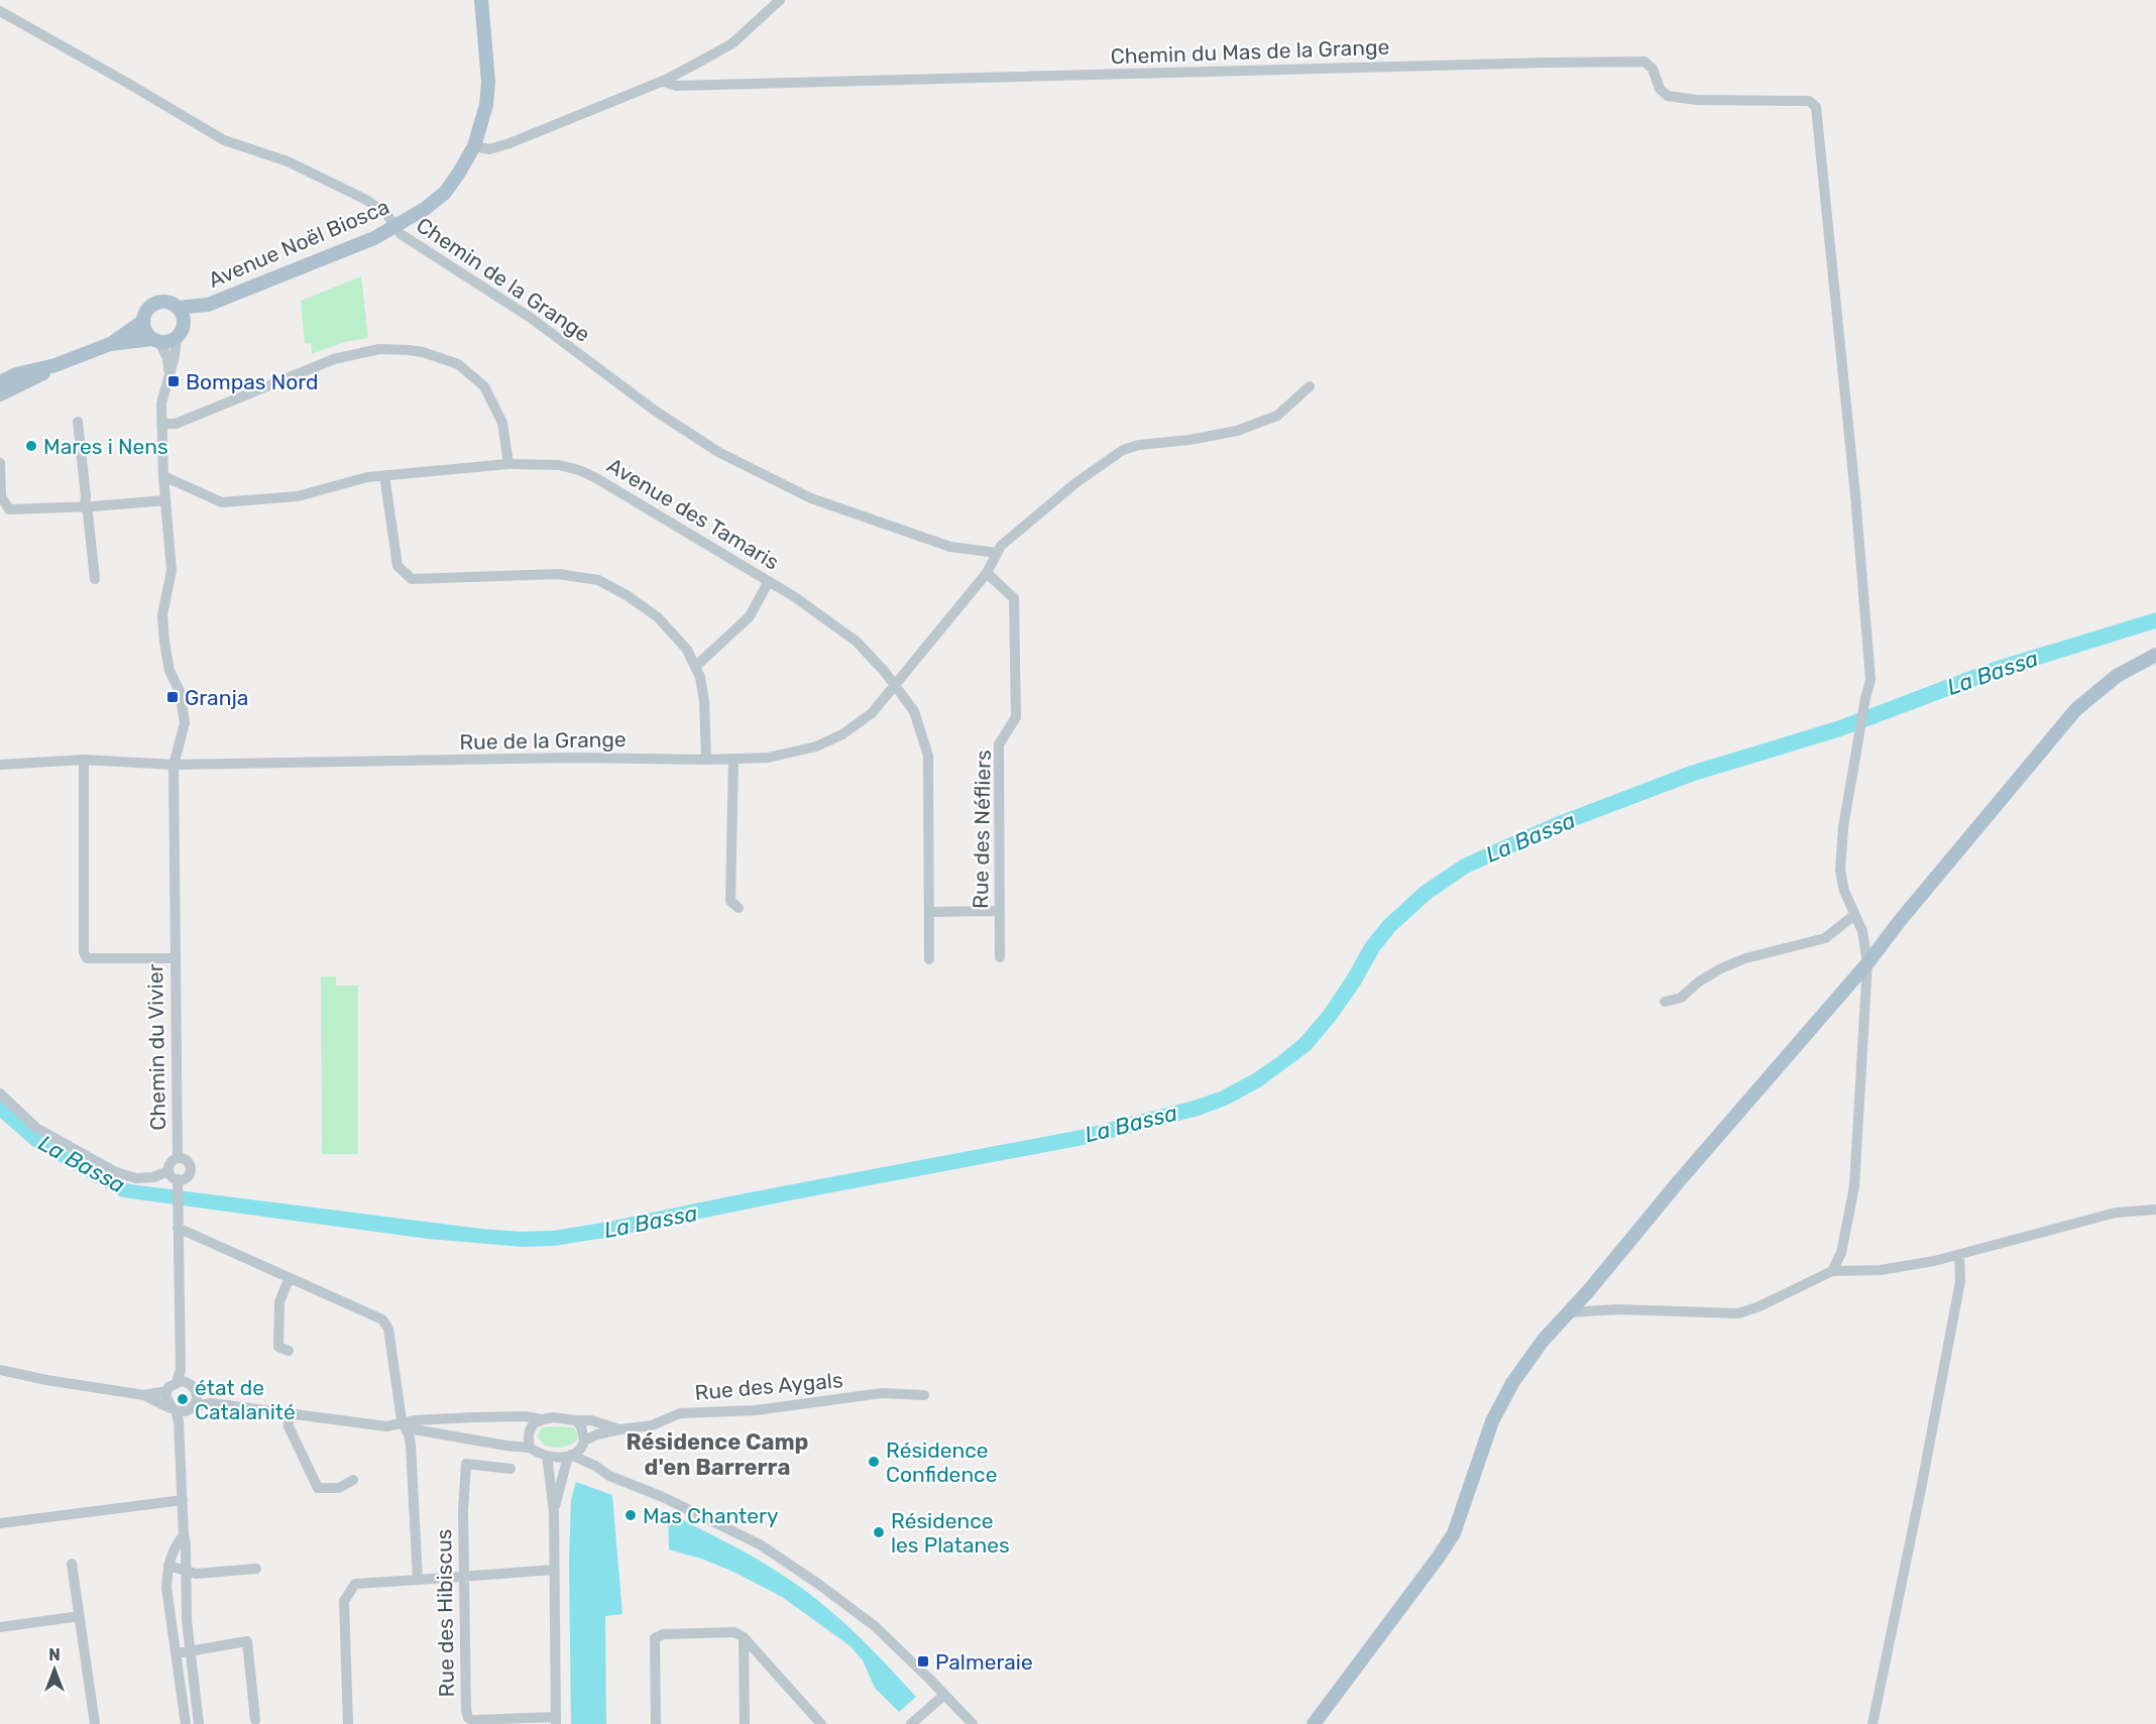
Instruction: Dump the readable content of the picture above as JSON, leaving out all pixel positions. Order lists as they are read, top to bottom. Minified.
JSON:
{"streets":{"main road":["Avenue Noël Biosca"],"street":["Chemin du Mas de la Grange","Chemin de la Grange","Avenue des Tamaris","Rue de la Grange","Rue des Néfliers","Chemin du Vivier","Rue des Aygals","Rue des Hibiscus"]},"crossings":[["Avenue Noël Biosca","Chemin de la Grange"],["Chemin de la Grange","Rue de la Grange"],["Avenue des Tamaris","Rue de la Grange"],["Avenue des Tamaris","Chemin du Vivier"],["Rue de la Grange","Rue des Néfliers"],["Rue de la Grange","Chemin du Vivier"]],"districts":["Résidence Camp d'en Barrerra"],"water":["La Bassa"],"places":{"transit":["Bompas Nord","Granja","Palmeraie"],"other":["Mares i Nens","état de Catalanité","Résidence Confidence","Mas Chantery","Résidence les Platanes"]},"north":"top"}
